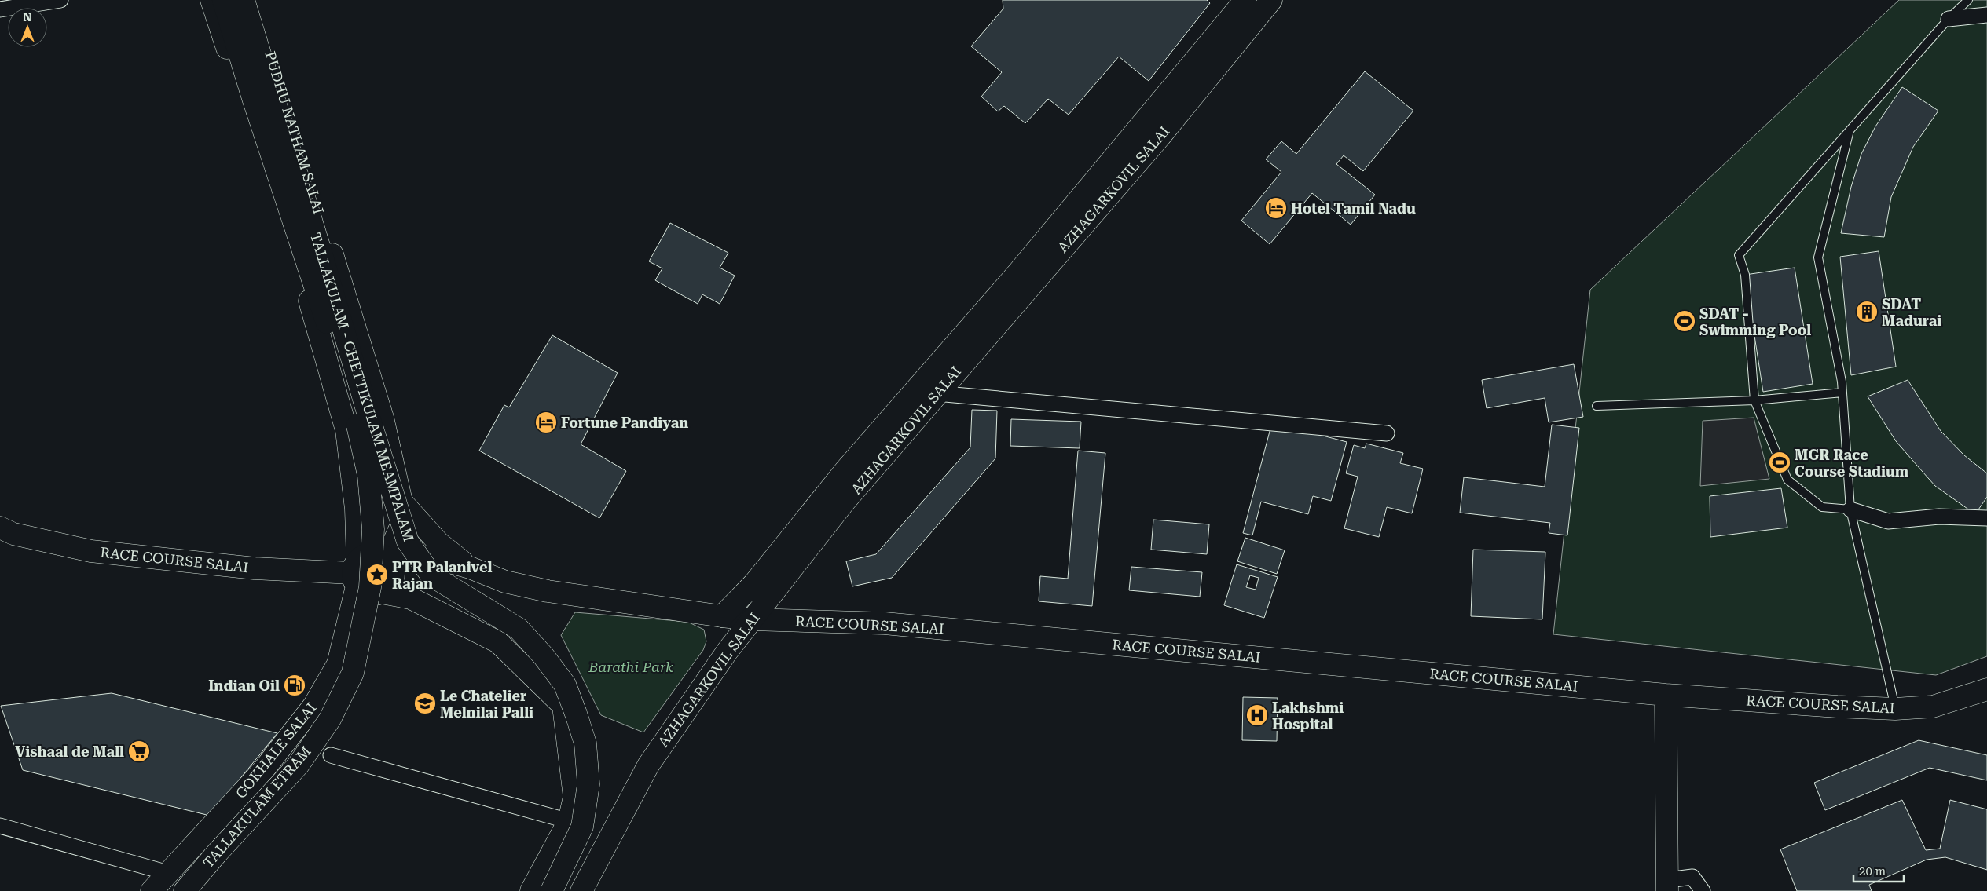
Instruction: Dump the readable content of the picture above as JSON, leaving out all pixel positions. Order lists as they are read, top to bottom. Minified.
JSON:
{"streets":{"main road":["PUDHU NATHAM SALAI","AZHAGARKOVIL SALAI","TALLAKULAM - CHETTIKULAM MEAMPALAM","RACE COURSE SALAI","GOKHALE SALAI","TALLAKULAM ETRAM"]},"crossings":[["PUDHU NATHAM SALAI","RACE COURSE SALAI"],["PUDHU NATHAM SALAI","GOKHALE SALAI"],["AZHAGARKOVIL SALAI","RACE COURSE SALAI"],["TALLAKULAM - CHETTIKULAM MEAMPALAM","TALLAKULAM ETRAM"],["RACE COURSE SALAI","GOKHALE SALAI"]],"parks":["Barathi Park"],"places":{"hotel":["Hotel Tamil Nadu","Fortune Pandiyan"],"building":["SDAT Madurai"],"sports":["SDAT - Swimming Pool","MGR Race Course Stadium"],"place":["PTR Palanivel Rajan"],"fuel station":["Indian Oil"],"school or university":["Le Chatelier Melnilai Palli"],"hospital":["Lakhshmi Hospital"],"supermarket":["Vishaal de Mall"]},"scale_bar":"20 m","north":"top"}
